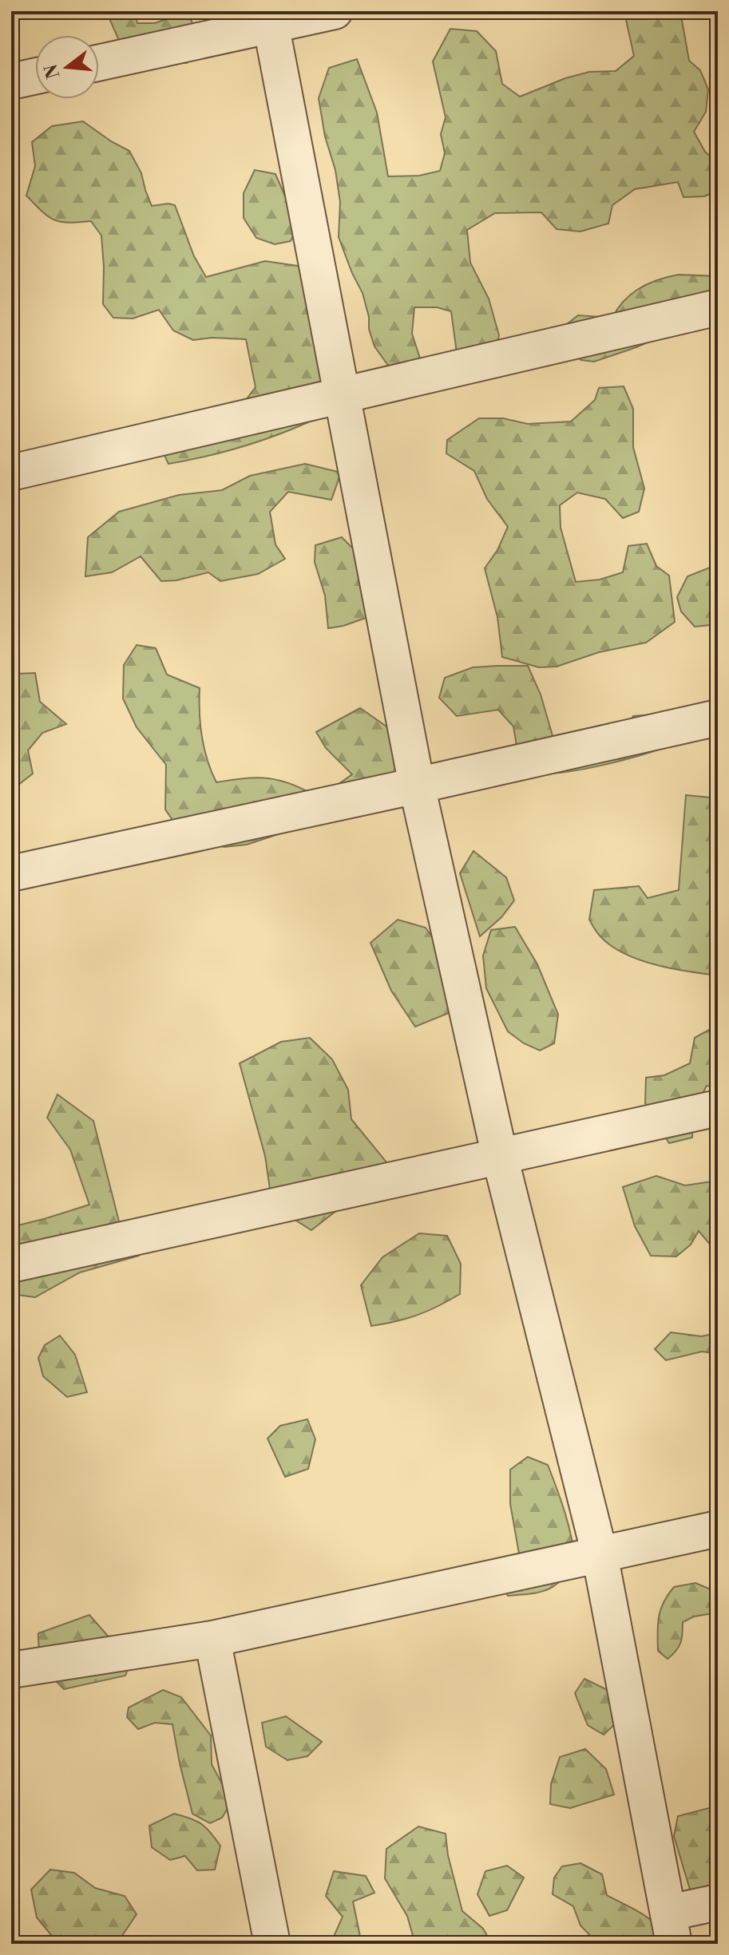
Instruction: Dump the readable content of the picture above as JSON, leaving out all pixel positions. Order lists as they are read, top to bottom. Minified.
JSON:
{"north":"left"}
